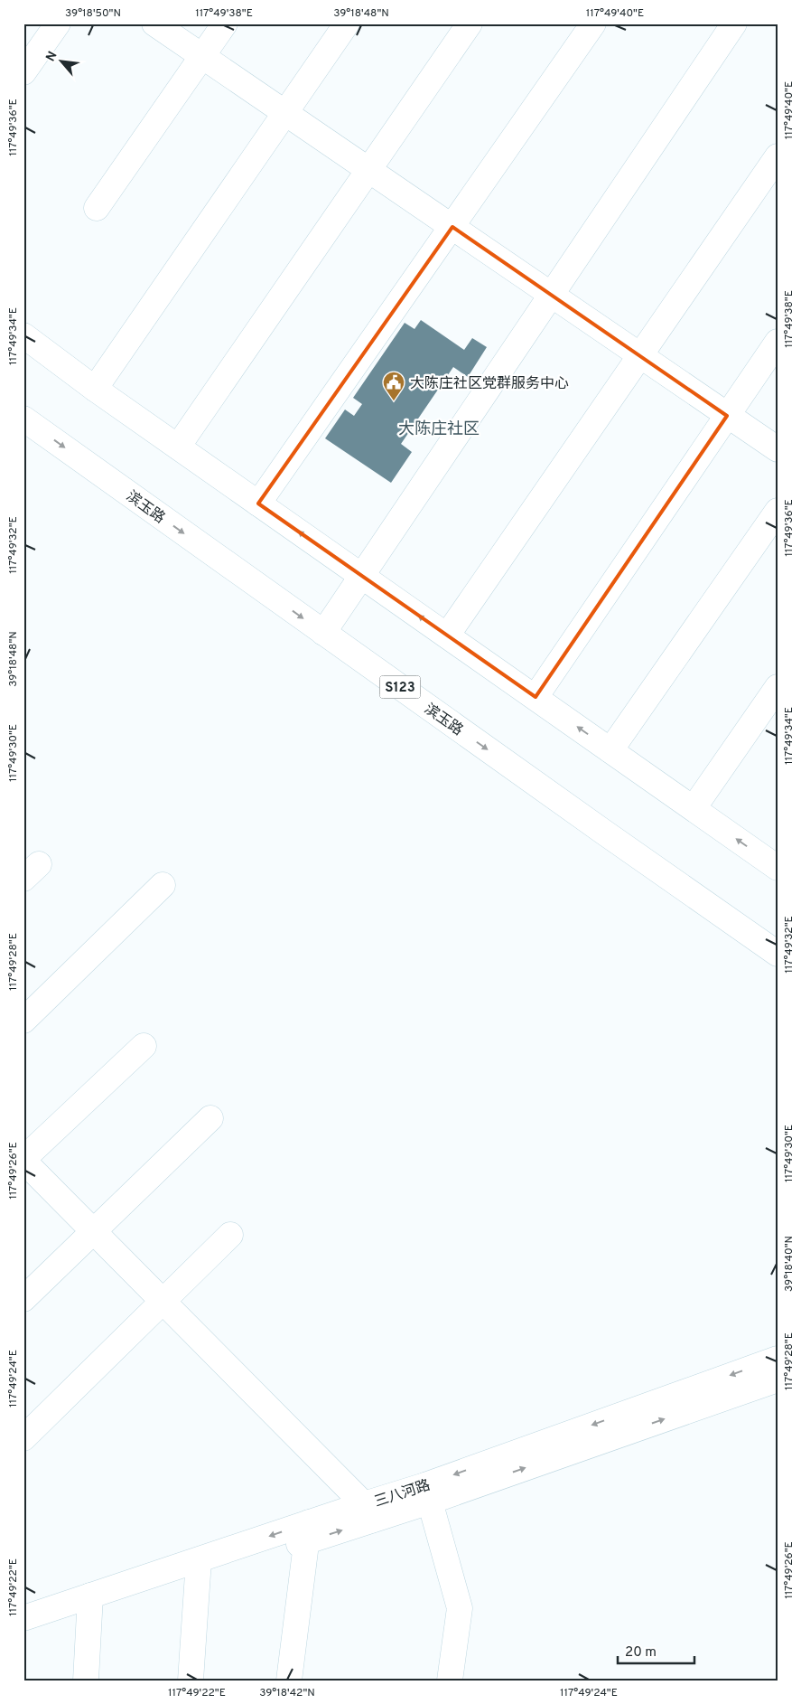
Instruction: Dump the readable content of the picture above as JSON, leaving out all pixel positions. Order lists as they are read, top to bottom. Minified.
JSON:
{"streets":{"street":["滨玉路","S123","三八河路"]},"districts":["大陈庄社区"],"places":{"public building":["大陈庄社区党群服务中心"]},"scale_bar":"20 m","north":"top left","coordinates":["39°18'50\"N","117°49'38\"E","39°18'48\"N","117°49'40\"E","117°49'36\"E","117°49'34\"E","117°49'32\"E","117°49'30\"E","117°49'28\"E","117°49'26\"E","39°18'40\"N","117°49'24\"E","117°49'22\"E","39°18'42\"N"]}
